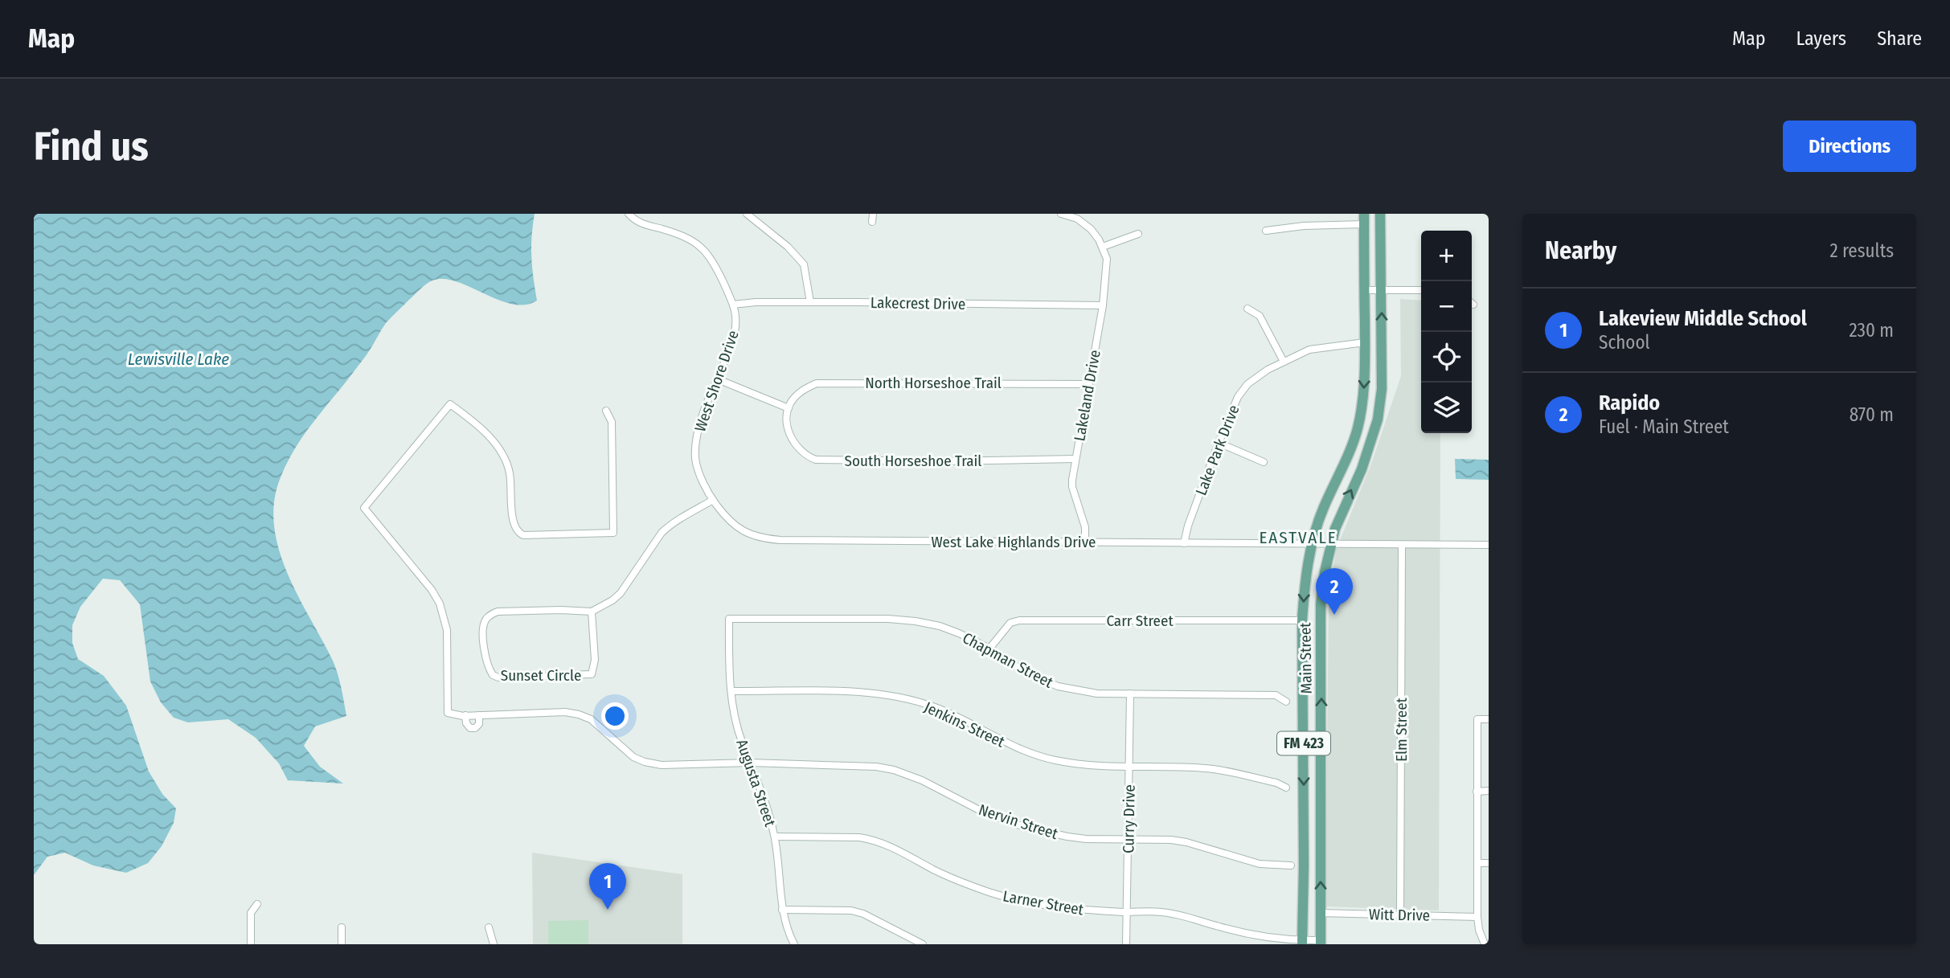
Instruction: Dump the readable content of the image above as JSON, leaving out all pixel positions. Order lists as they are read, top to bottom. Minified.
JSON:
{"streets":{"main road":["Main Street","FM 423"],"street":["Lakecrest Drive","West Shore Drive","North Horseshoe Trail","Lakeland Drive","Lake Park Drive","South Horseshoe Trail","West Lake Highlands Drive","Carr Street","Chapman Street","Sunset Circle","Jenkins Street","Elm Street","Augusta Street","Curry Drive","Nervin Street","Larner Street","Witt Drive"]},"crossings":[["Lakecrest Drive","West Shore Drive"],["Lakecrest Drive","Lakeland Drive"],["West Shore Drive","West Lake Highlands Drive"],["North Horseshoe Trail","Lakeland Drive"],["North Horseshoe Trail","South Horseshoe Trail"],["Lakeland Drive","South Horseshoe Trail"],["Lakeland Drive","West Lake Highlands Drive"],["Lake Park Drive","West Lake Highlands Drive"],["Lake Park Drive","Main Street"],["West Lake Highlands Drive","Main Street"],["West Lake Highlands Drive","Elm Street"],["Carr Street","Main Street"],["Carr Street","Chapman Street"],["Main Street","Larner Street"],["Main Street","Witt Drive"],["Chapman Street","Augusta Street"],["Chapman Street","Curry Drive"],["Jenkins Street","Augusta Street"],["Jenkins Street","Curry Drive"],["Elm Street","Witt Drive"],["Augusta Street","Nervin Street"],["Augusta Street","Larner Street"],["Curry Drive","Nervin Street"],["Curry Drive","Larner Street"]],"districts":["EASTVALE"],"water":["Lewisville Lake"],"page":{"header":"Map","nav":["Map","Layers","Share"],"buttons":"Directions","title":"Find us","heading":["Nearby","2 results"],"map_buttons":["+","−"],"list":[{"mark":"1","name":"Lakeview Middle School","note":"School","value":"230 m"},{"mark":"2","name":"Rapido","note":"Fuel · Main Street","value":"870 m"}],"pins":["2","1"]}}
